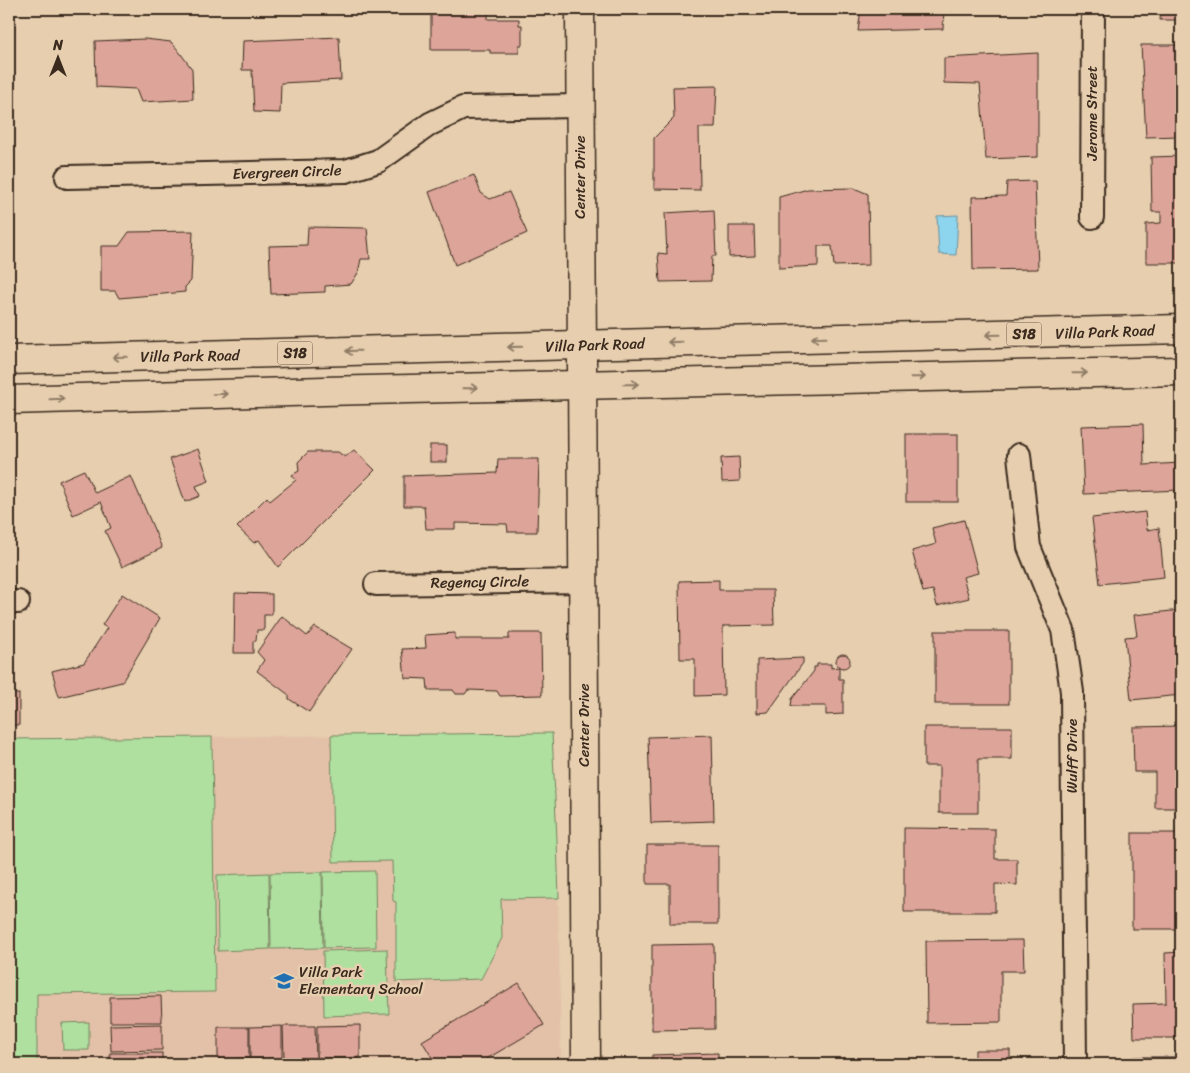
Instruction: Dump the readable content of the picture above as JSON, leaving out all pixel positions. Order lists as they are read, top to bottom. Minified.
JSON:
{"streets":{"main road":["Center Drive","Villa Park Road","S18"],"street":["Jerome Street","Evergreen Circle","Regency Circle","Wulff Drive"]},"crossings":[["Evergreen Circle","Center Drive"],["Center Drive","Villa Park Road"],["Center Drive","Regency Circle"]],"places":{"school or university":["Villa Park Elementary School"]},"north":"top"}
